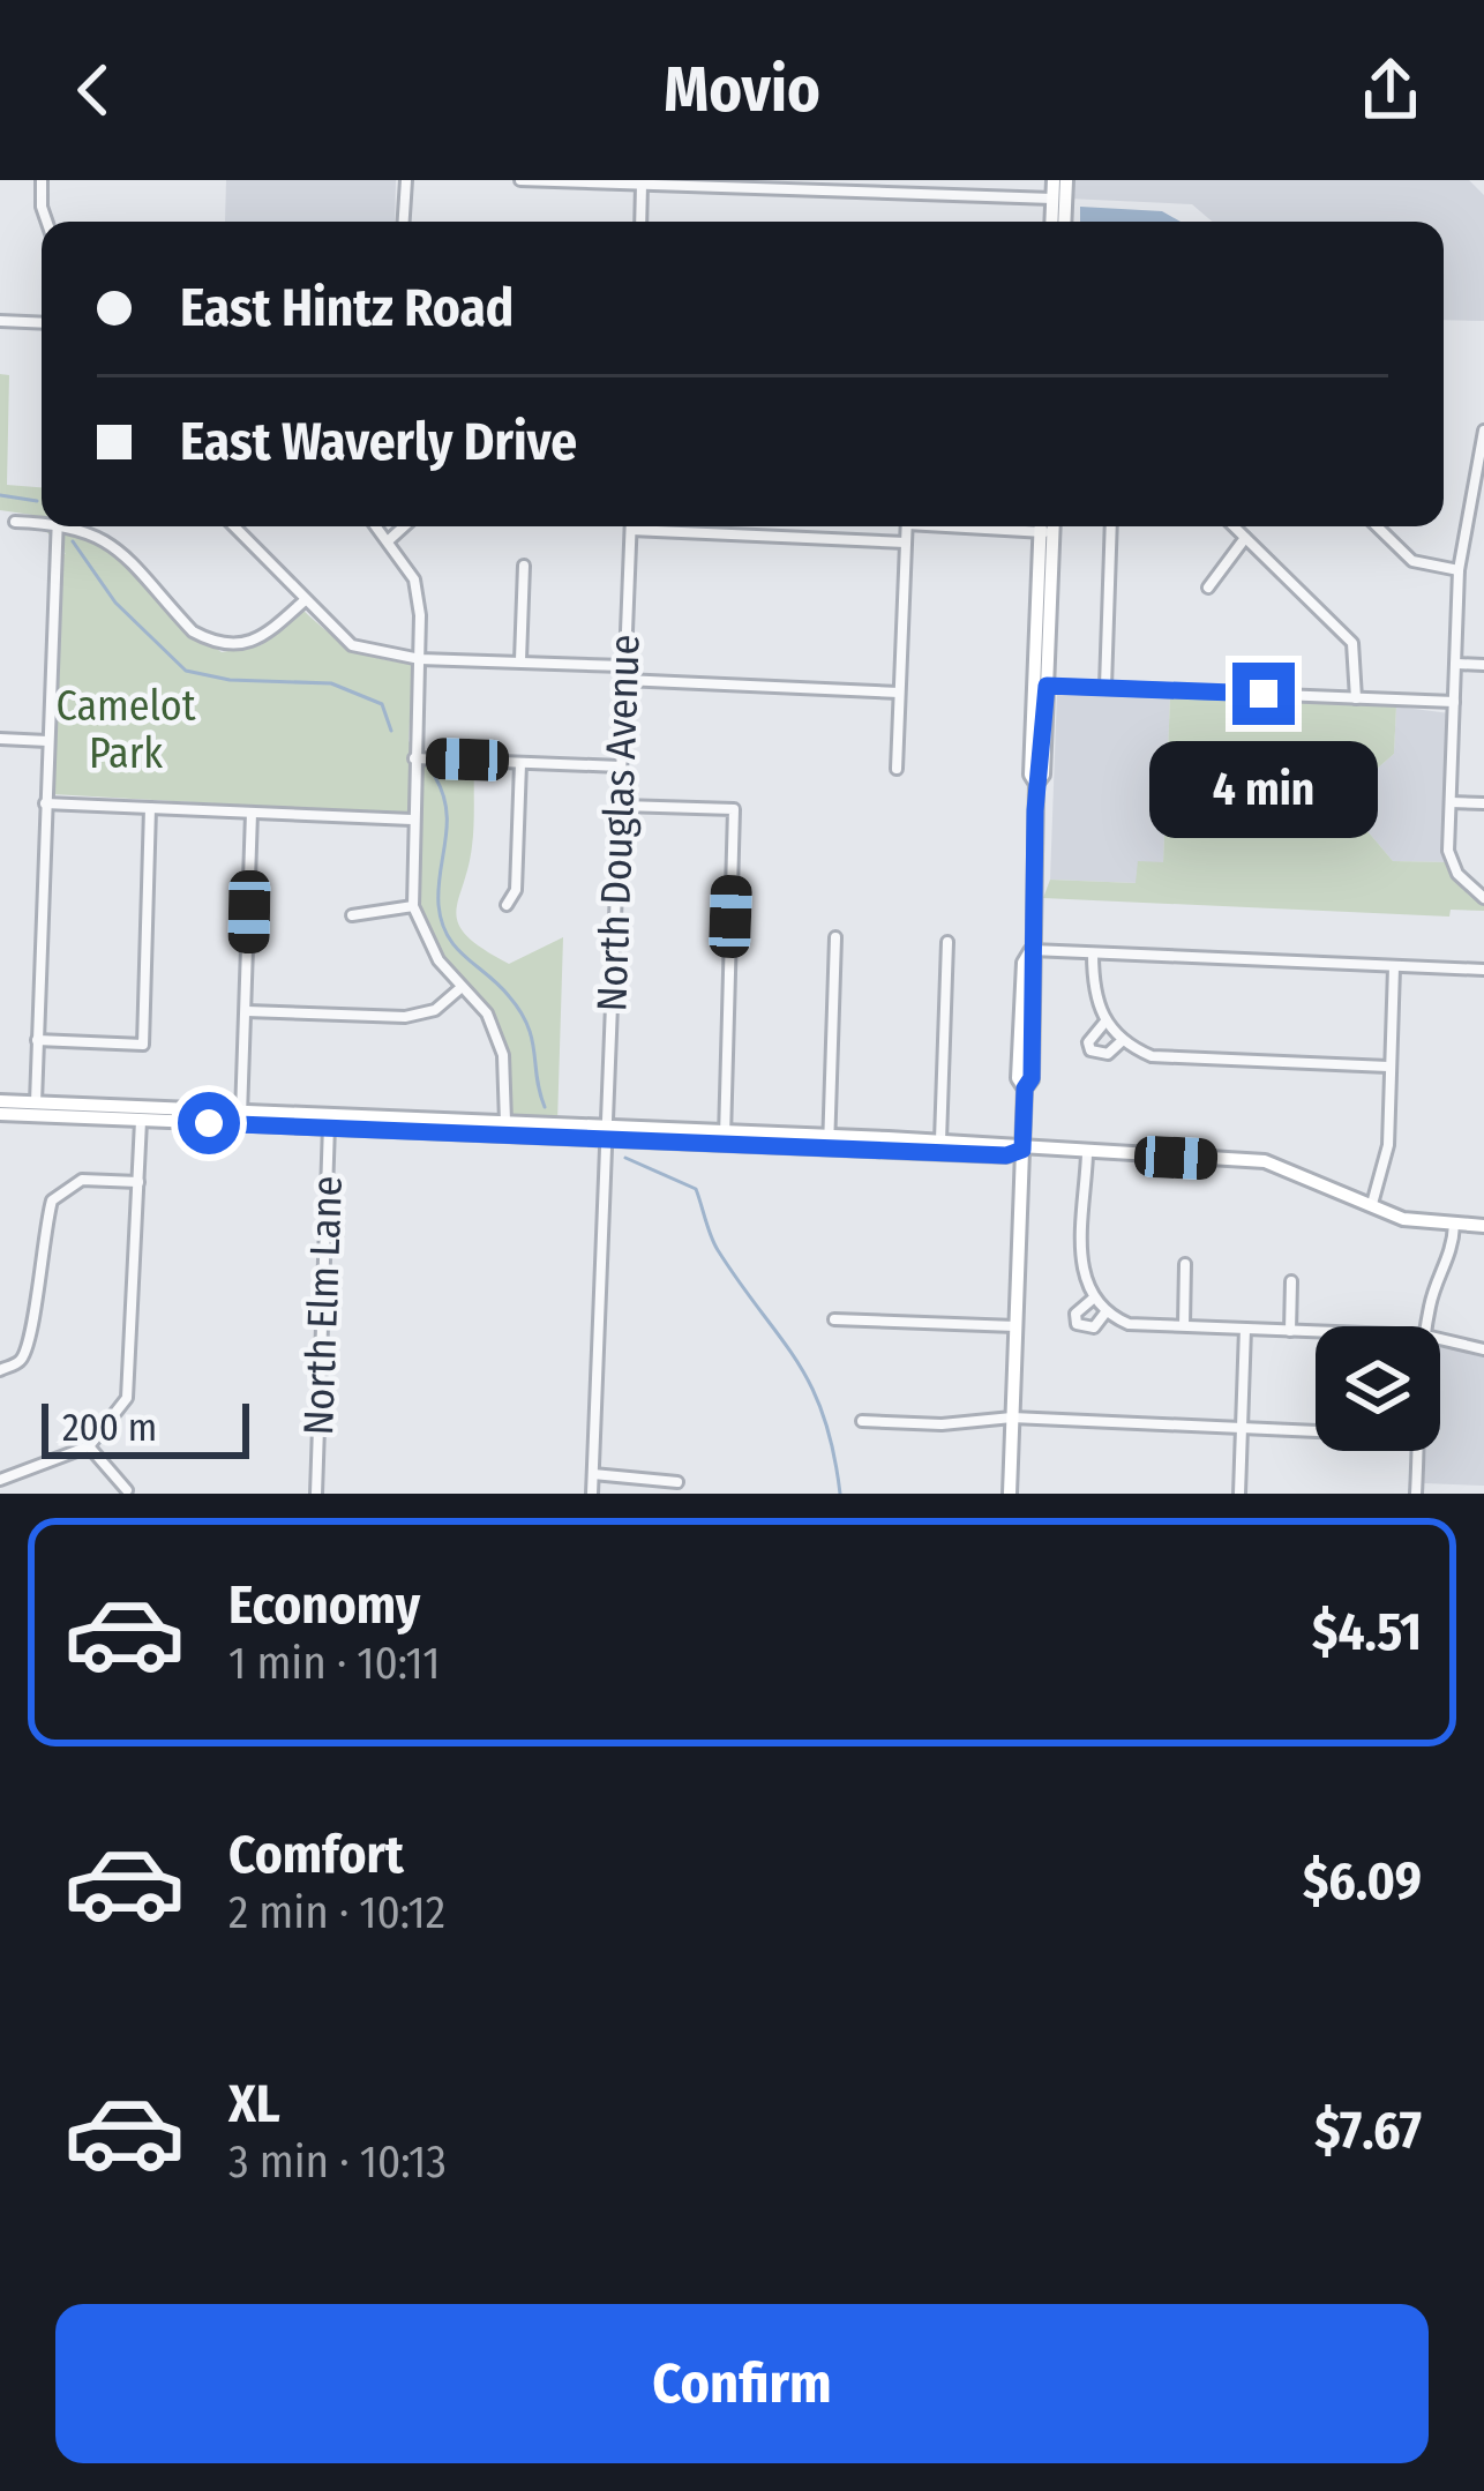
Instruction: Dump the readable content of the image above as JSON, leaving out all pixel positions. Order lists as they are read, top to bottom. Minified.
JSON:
{"streets":{"street":["North Douglas Avenue","North Elm Lane"]},"parks":["Camelot Park"],"scale_bar":"200 m","page":{"header":"Movio","banner":["East Hintz Road","East Waverly Drive"],"bubble":"4 min","scale":"200 m","list":[{"name":"Economy","note":"1 min · 10:11","value":"$4.51"},{"name":"Comfort","note":"2 min · 10:12","value":"$6.09"},{"name":"XL","note":"3 min · 10:13","value":"$7.67"}],"buttons":"Confirm"}}
